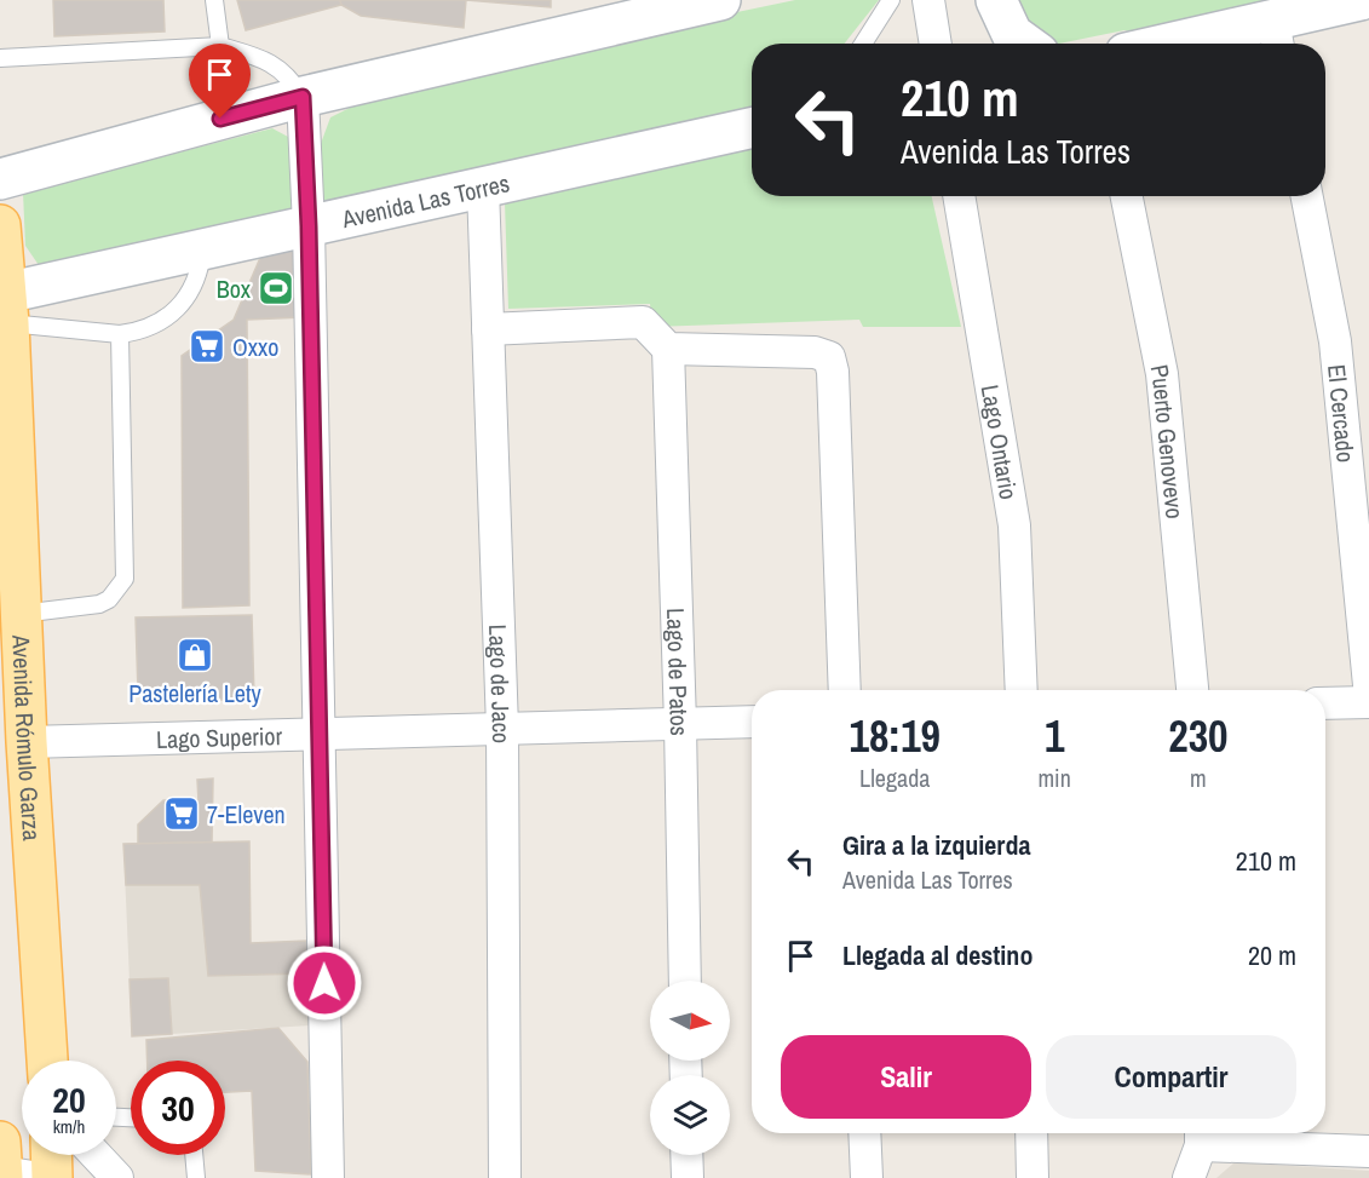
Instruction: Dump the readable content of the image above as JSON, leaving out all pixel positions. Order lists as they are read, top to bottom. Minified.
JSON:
{"streets":{"main road":["Avenida Rómulo Garza"],"street":["Avenida Las Torres","El Cercado","Lago Ontario","Puerto Genovevo","Lago de Patos","Lago de Jaco","Lago Superior"]},"crossings":[["Avenida Las Torres","Lago de Jaco"],["Avenida Las Torres","Avenida Rómulo Garza"],["Lago de Patos","Lago Superior"],["Lago de Jaco","Lago Superior"],["Lago Superior","Avenida Rómulo Garza"]],"places":{"sports":["Box"],"supermarket":["Oxxo","7-Eleven"],"shop":["Pastelería Lety"]},"north":"right","page":{"turn":["210 m","Avenida Las Torres"],"eta":["18:19","Llegada","1","min","230","m"],"list":[{"name":"Gira a la izquierda","note":"Avenida Las Torres","value":"210 m"},{"name":"Llegada al destino","value":"20 m"}],"buttons":["Salir","Compartir"],"speed":"20 km/h","limit":"30"}}
